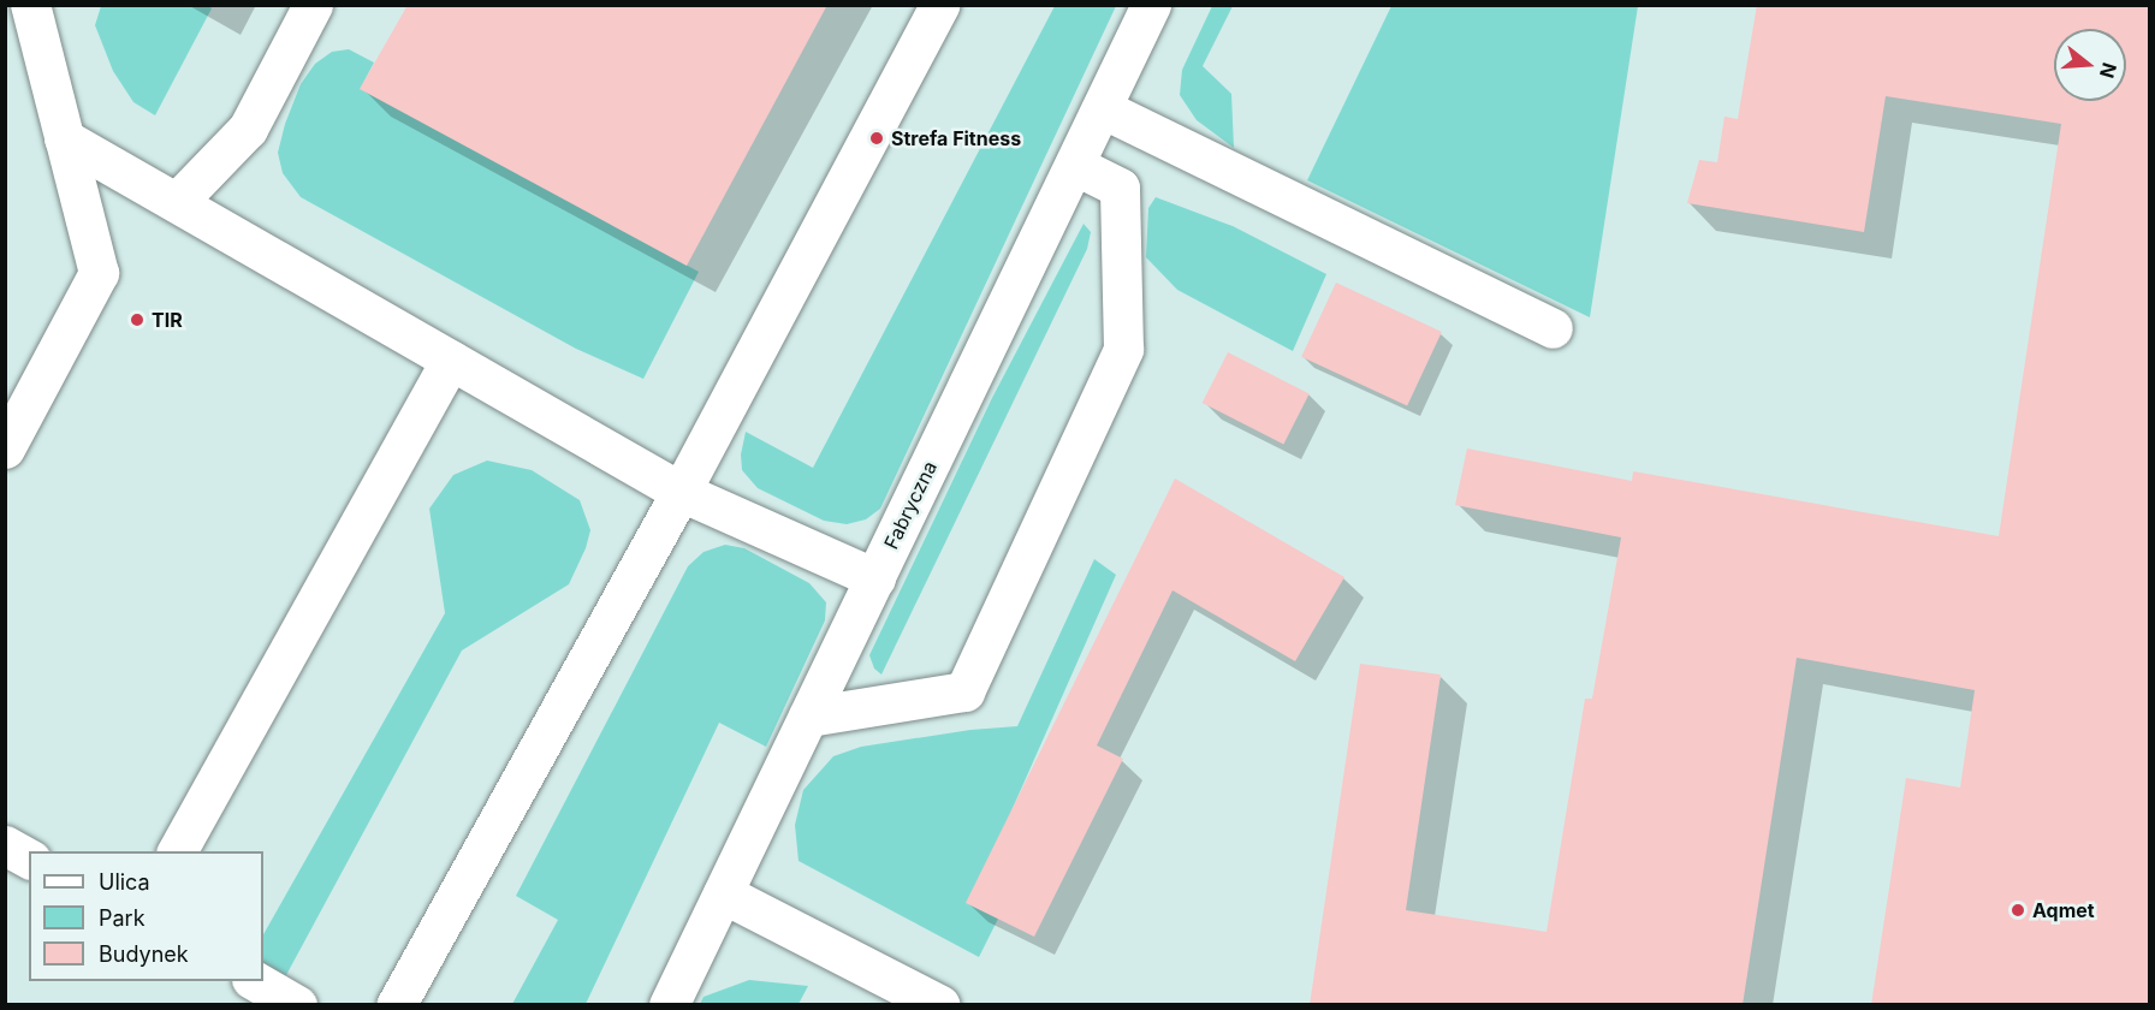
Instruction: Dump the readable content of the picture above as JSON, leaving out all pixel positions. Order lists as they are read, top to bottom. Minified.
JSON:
{"streets":{"street":["Fabryczna"]},"places":["Strefa Fitness","TIR","Aqmet"],"legend":["Ulica","Park","Budynek"],"north":"right"}
